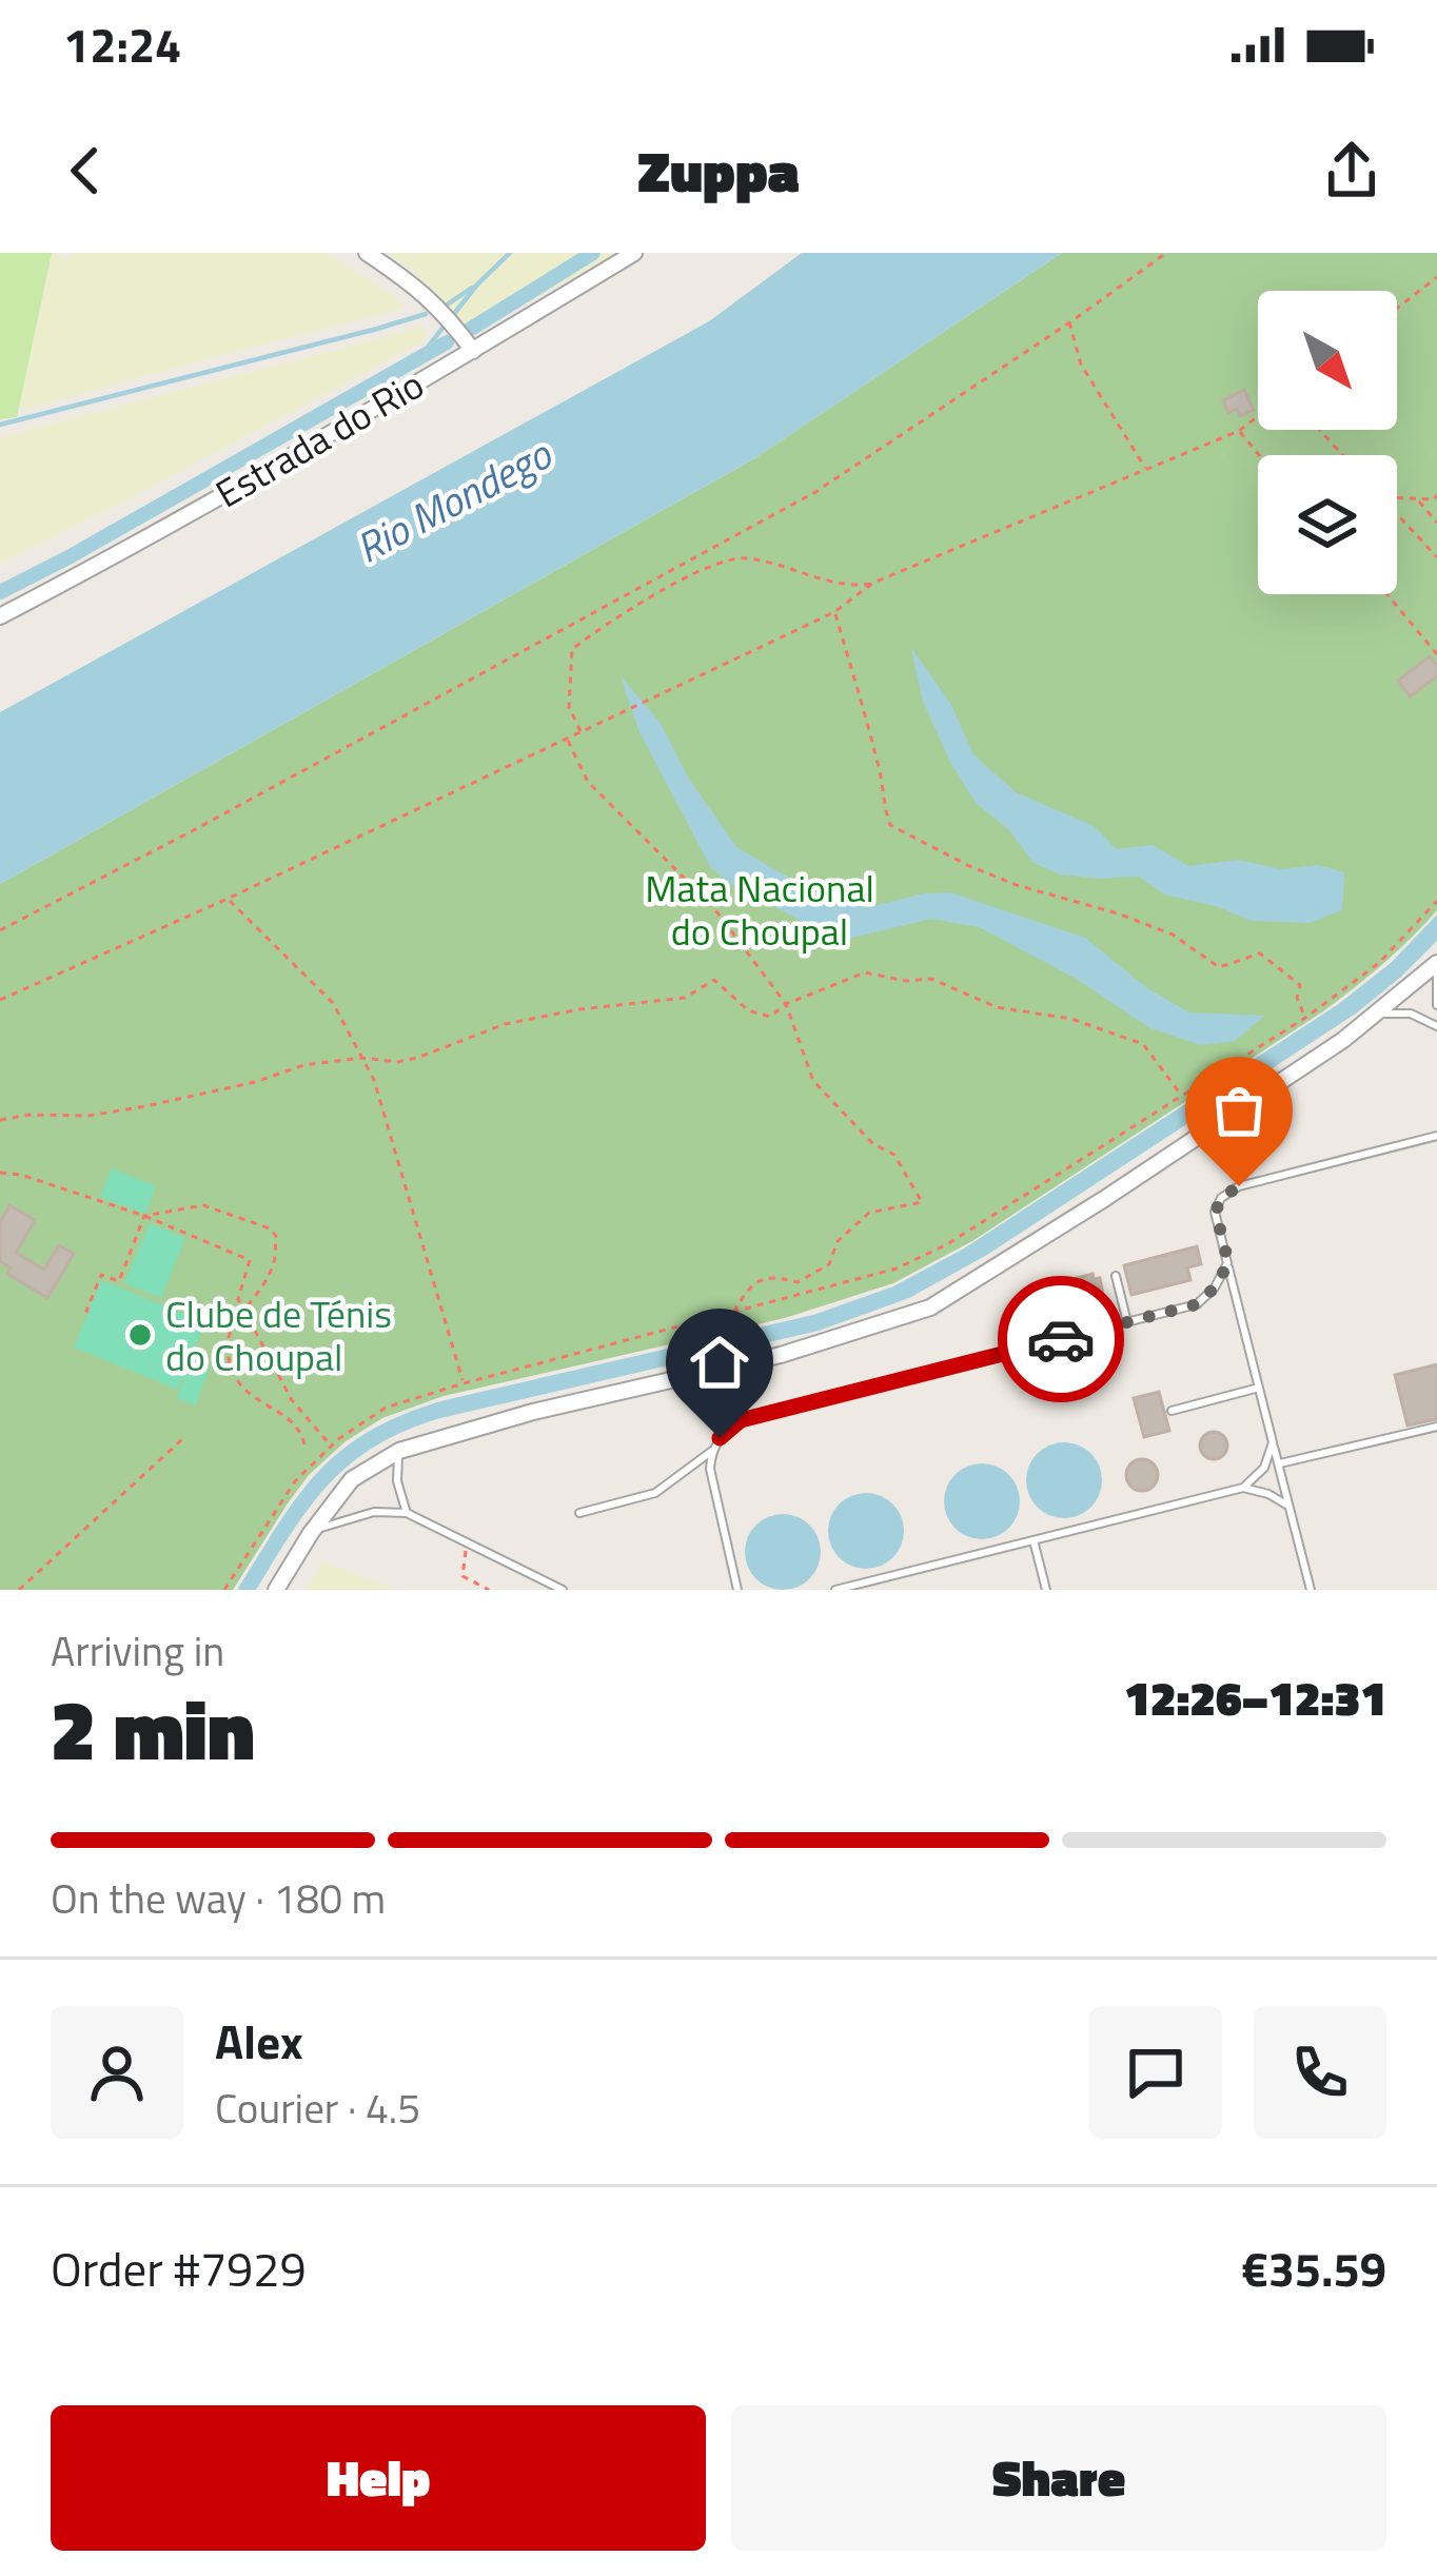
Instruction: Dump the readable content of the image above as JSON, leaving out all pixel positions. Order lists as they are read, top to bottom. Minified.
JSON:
{"streets":{"street":["Estrada do Rio"]},"water":["Rio Mondego"],"parks":["Mata Nacional do Choupal"],"places":["Clube de Ténis do Choupal"],"north":"bottom right","page":{"status":"12:24","header":"Zuppa","heading":["2 min","Arriving in","12:26–12:31"],"panel":["Alex","Courier · 4.5","Order #7929","€35.59"],"bar":"On the way · 180 m","buttons":["Help","Share"]}}
